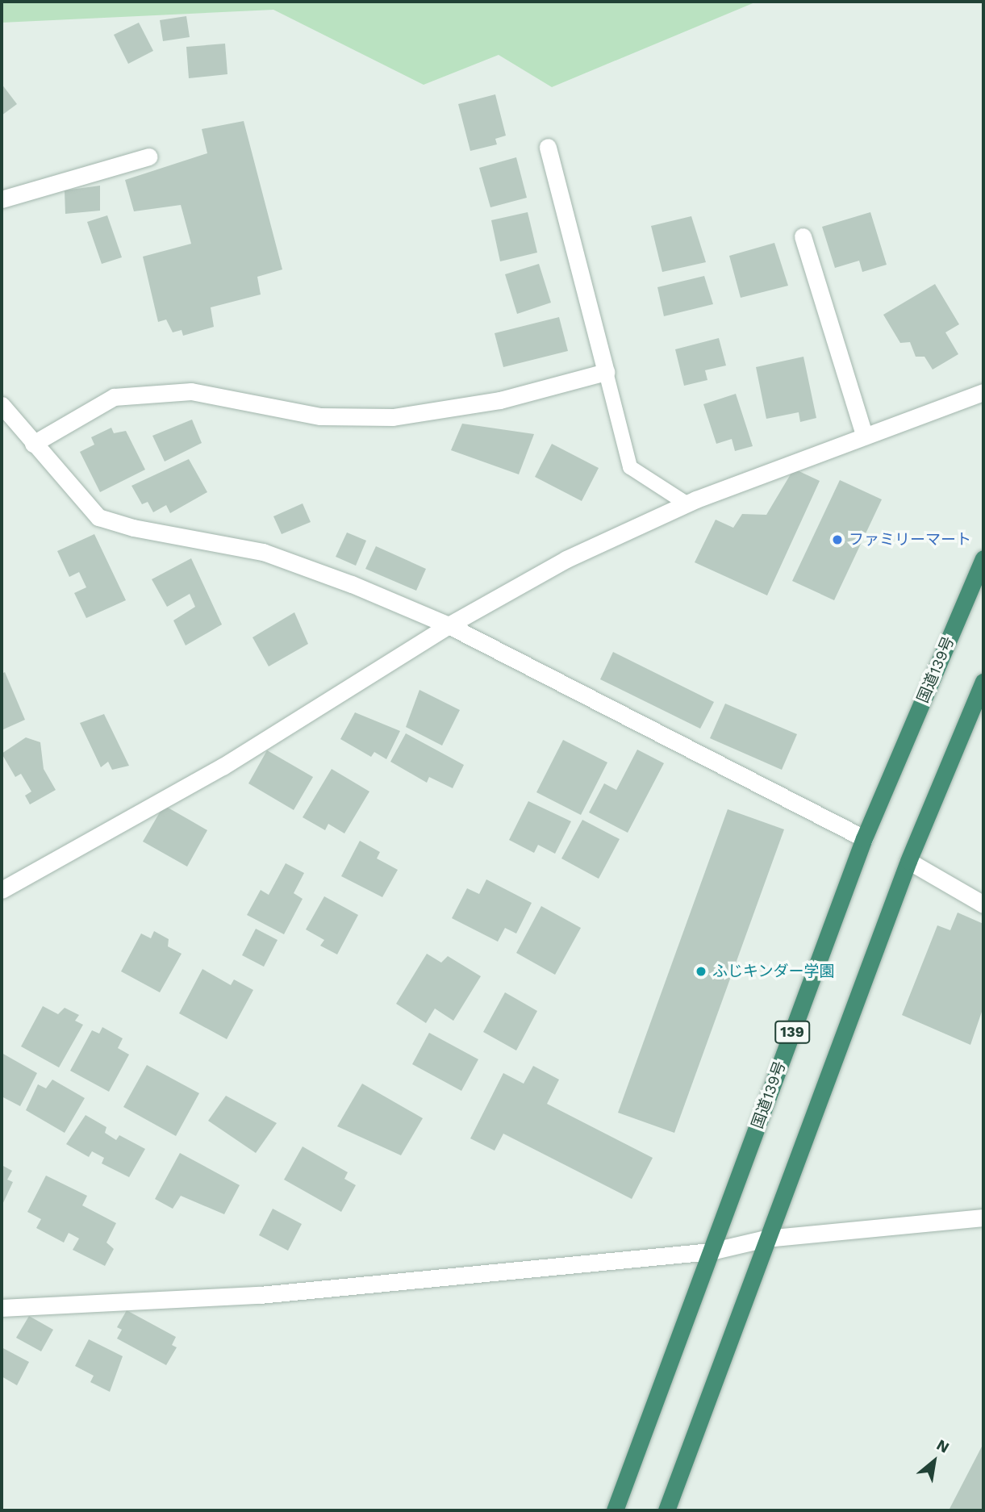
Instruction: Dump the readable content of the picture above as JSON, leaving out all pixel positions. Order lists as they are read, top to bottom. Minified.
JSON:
{"streets":{"highway":["国道139号","139"]},"places":["ファミリーマート","ふじキンダー学園"],"north":"top right"}
